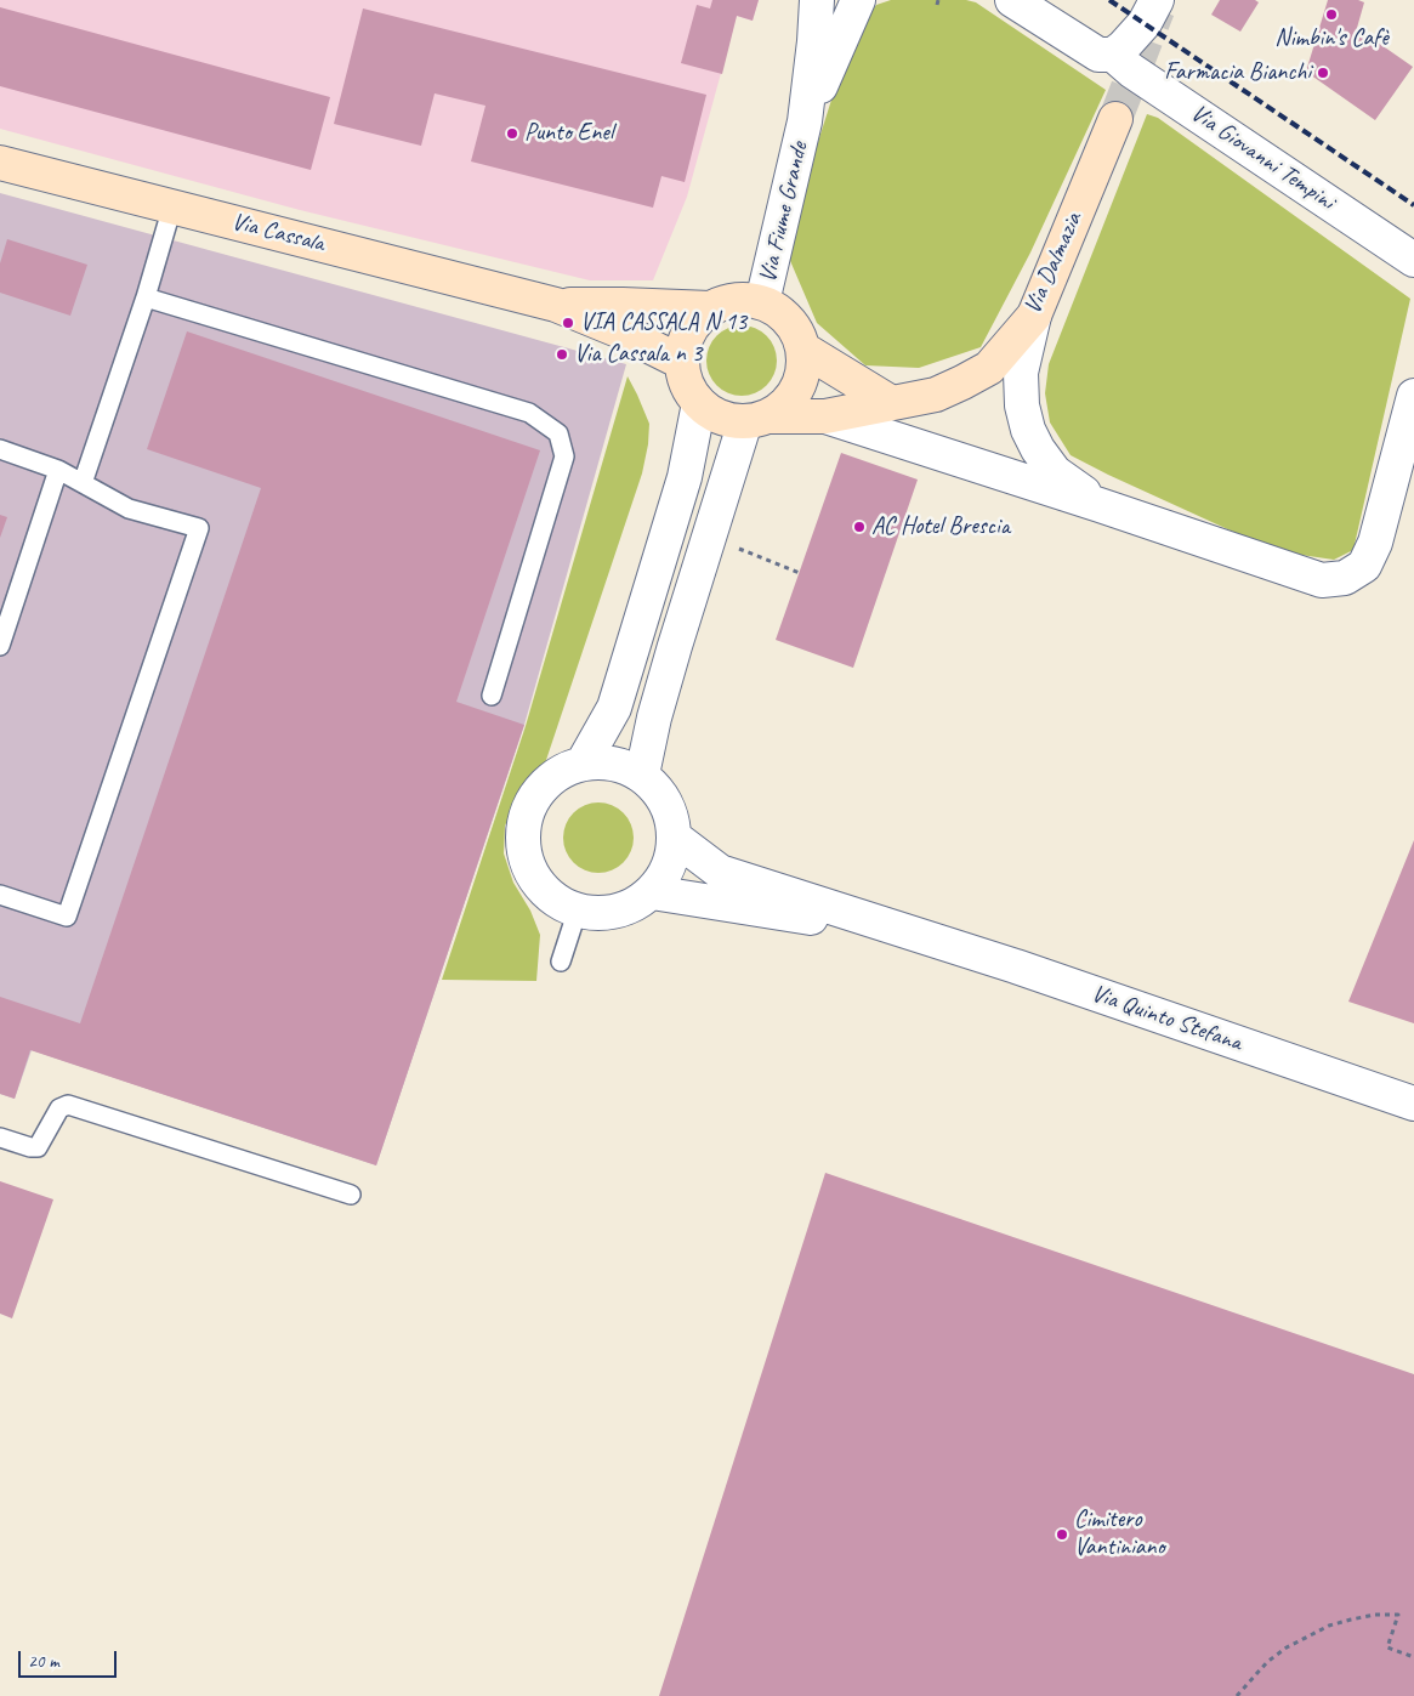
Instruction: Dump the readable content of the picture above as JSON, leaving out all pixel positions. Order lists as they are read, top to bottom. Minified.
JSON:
{"streets":{"main road":["Via Cassala","Via Dalmazia"],"street":["Via Giovanni Tempini","Via Fiume Grande","Via Quinto Stefana"]},"crossings":[["Via Fiume Grande","Via Cassala"],["Via Fiume Grande","Via Dalmazia"],["Via Cassala","Via Dalmazia"]],"places":["Nimbin's Cafè","Farmacia Bianchi","Punto Enel","VIA CASSALA N 13","Via Cassala n 3","AC Hotel Brescia","Cimitero Vantiniano"],"scale_bar":"20 m"}
